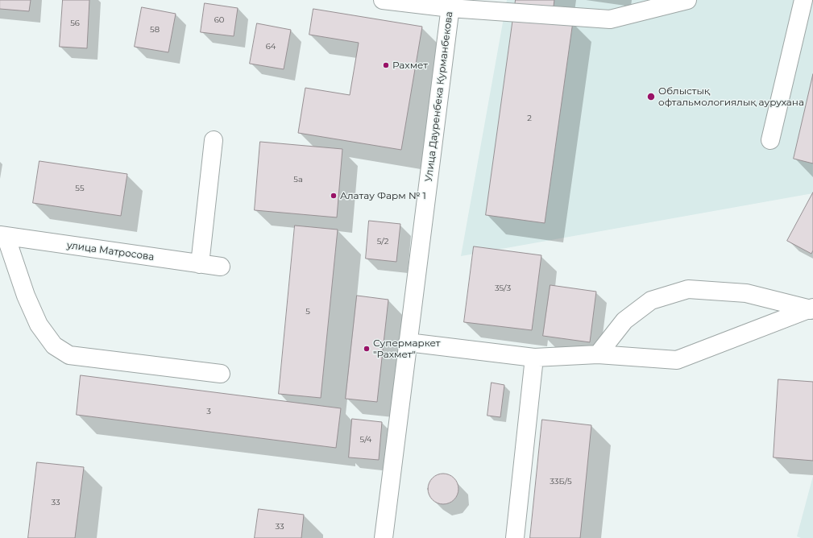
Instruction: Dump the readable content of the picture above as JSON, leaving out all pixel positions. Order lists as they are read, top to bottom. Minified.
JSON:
{"streets":{"street":["Улица Дауренбека Курманбекова","улица Матросова"]},"places":["Рахмет","Облыстық офтальмологиялық аурухана","Алатау Фарм № 1","Супермаркет \"Рахмет\""],"house_numbers":["60","56","58","64","2","5а","55","5/2","35/3","5","3","5/4","33Б/5","33","33"]}
